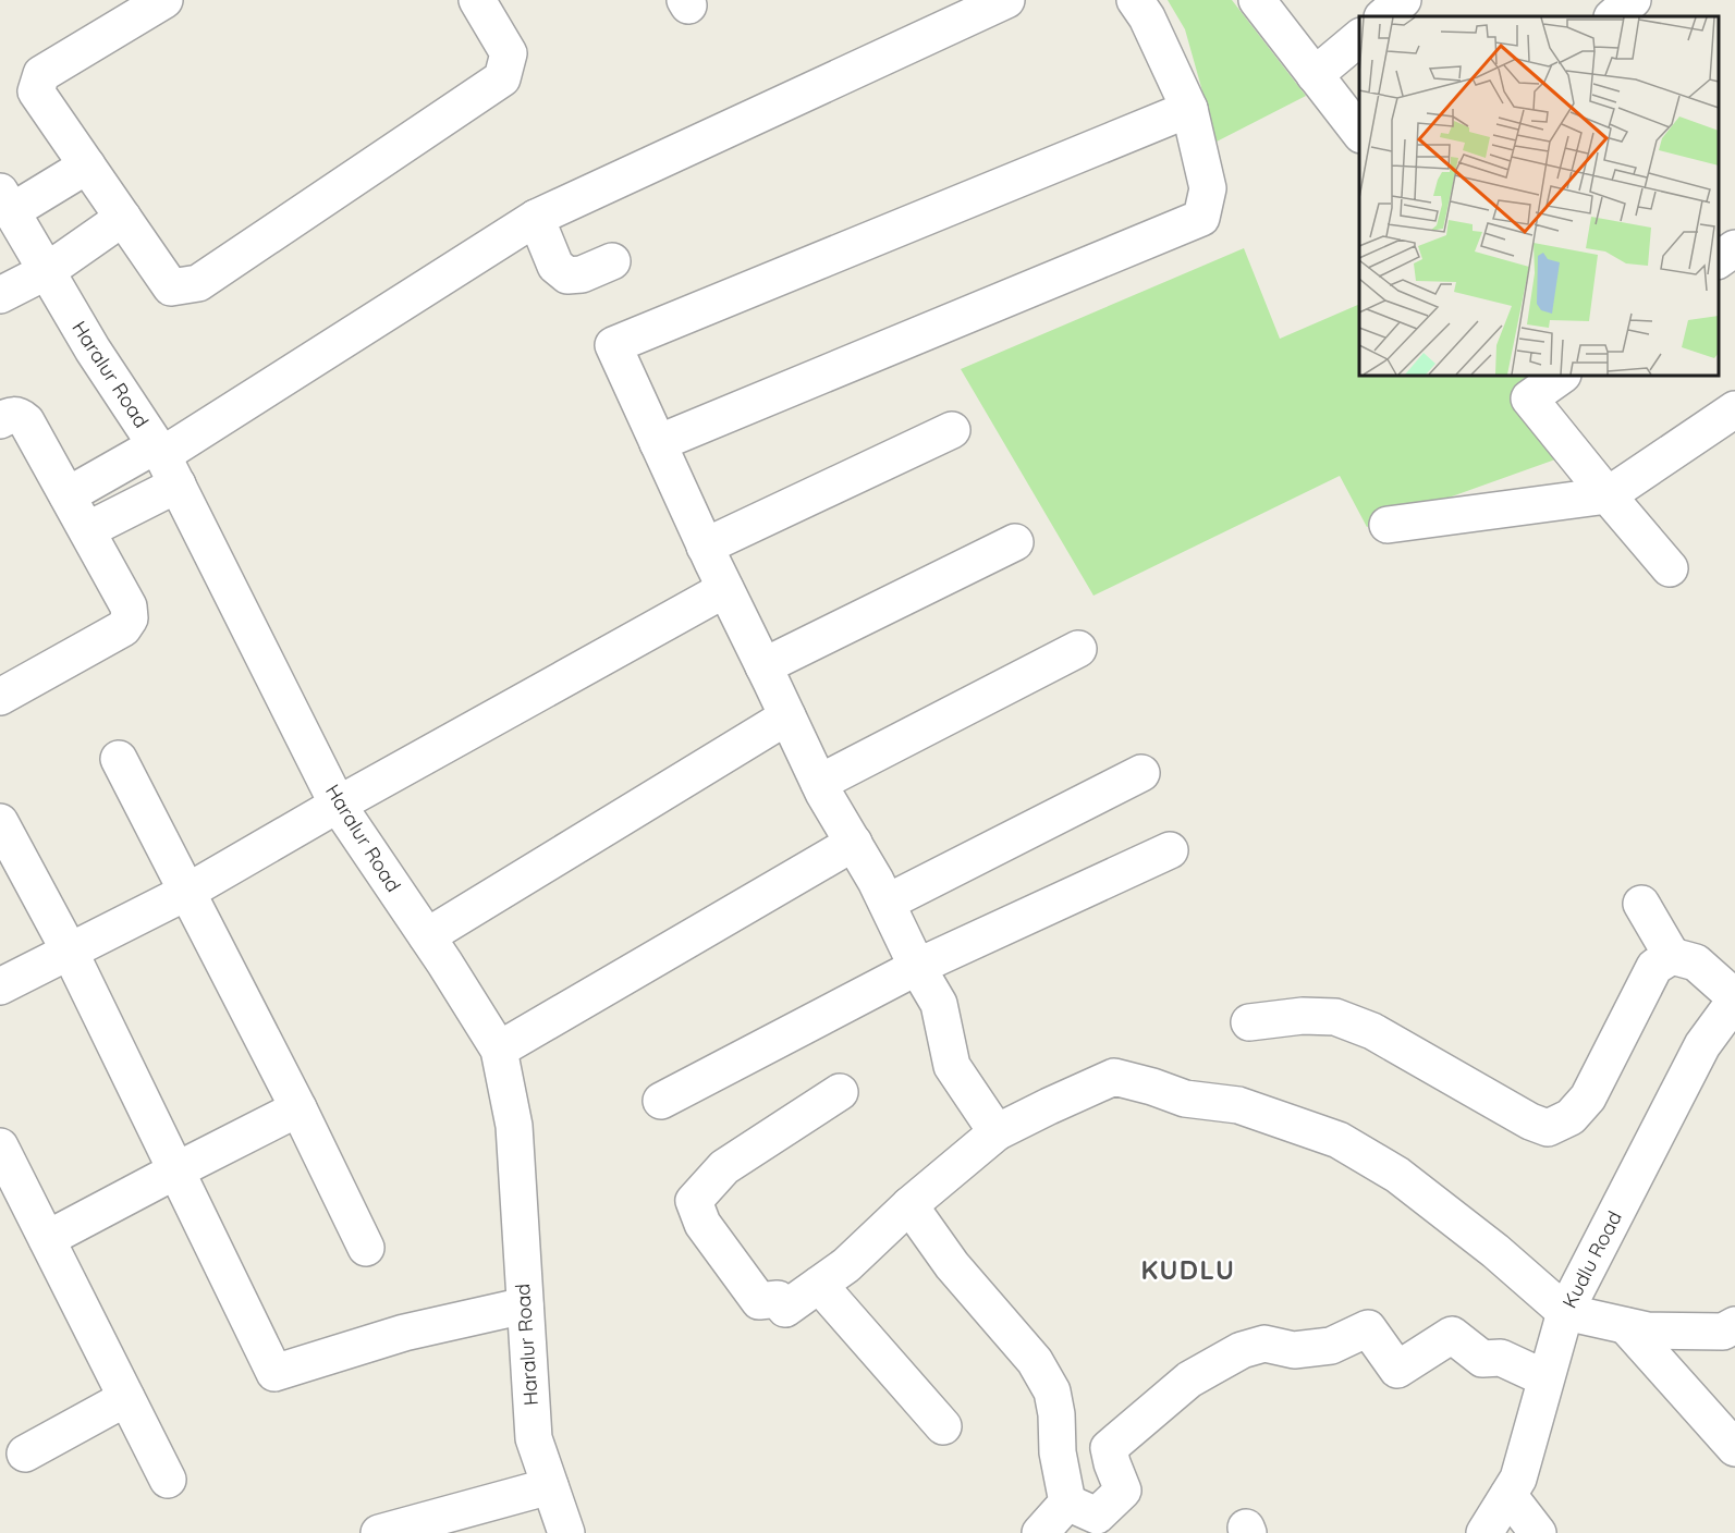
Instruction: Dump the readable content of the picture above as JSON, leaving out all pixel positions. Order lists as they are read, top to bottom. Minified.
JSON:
{"streets":{"street":["Haralur Road","Kudlu Road"]},"districts":["KUDLU"]}
